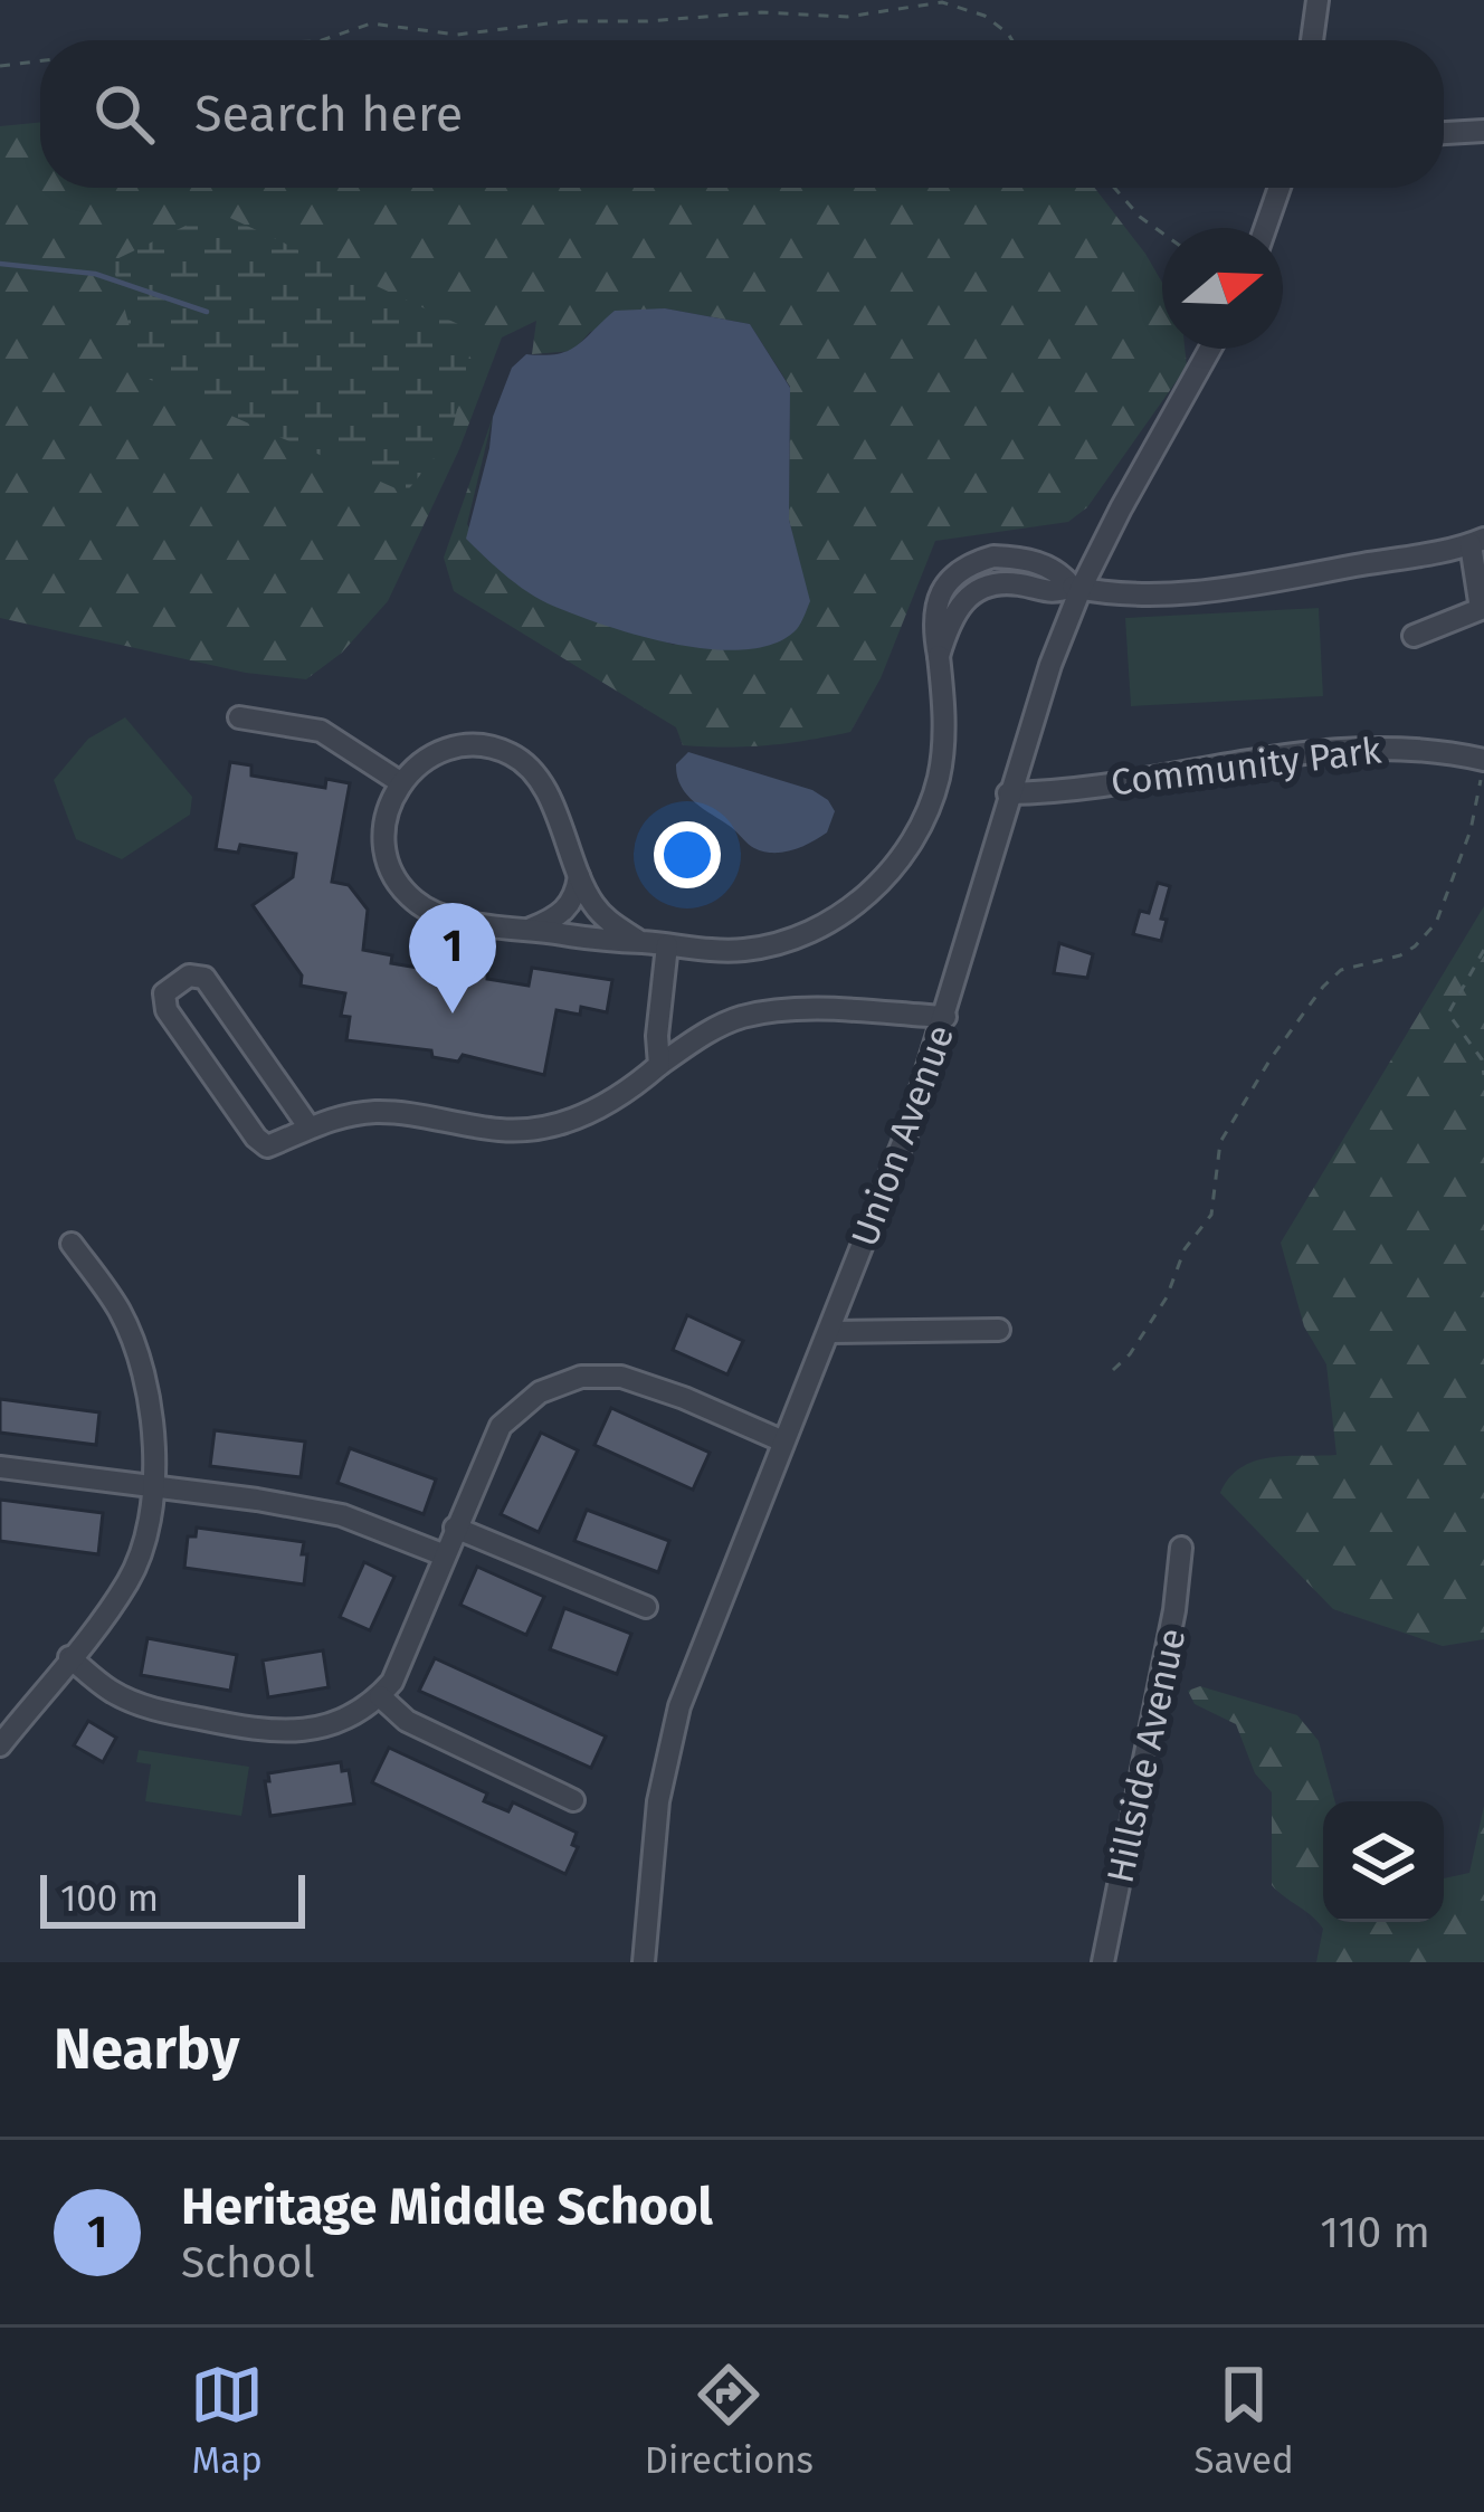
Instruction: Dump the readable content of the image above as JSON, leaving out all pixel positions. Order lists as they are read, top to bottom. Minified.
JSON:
{"streets":{"street":["Community Park","Union Avenue","Hillside Avenue"]},"crossings":[["Community Park","Union Avenue"]],"scale_bar":"100 m","north":"right","page":{"search":"Search here","pins":"1","scale":"100 m","heading":"Nearby","list":[{"mark":"1","name":"Heritage Middle School","note":"School","value":"110 m"}],"nav":["Map","Directions","Saved"]}}
